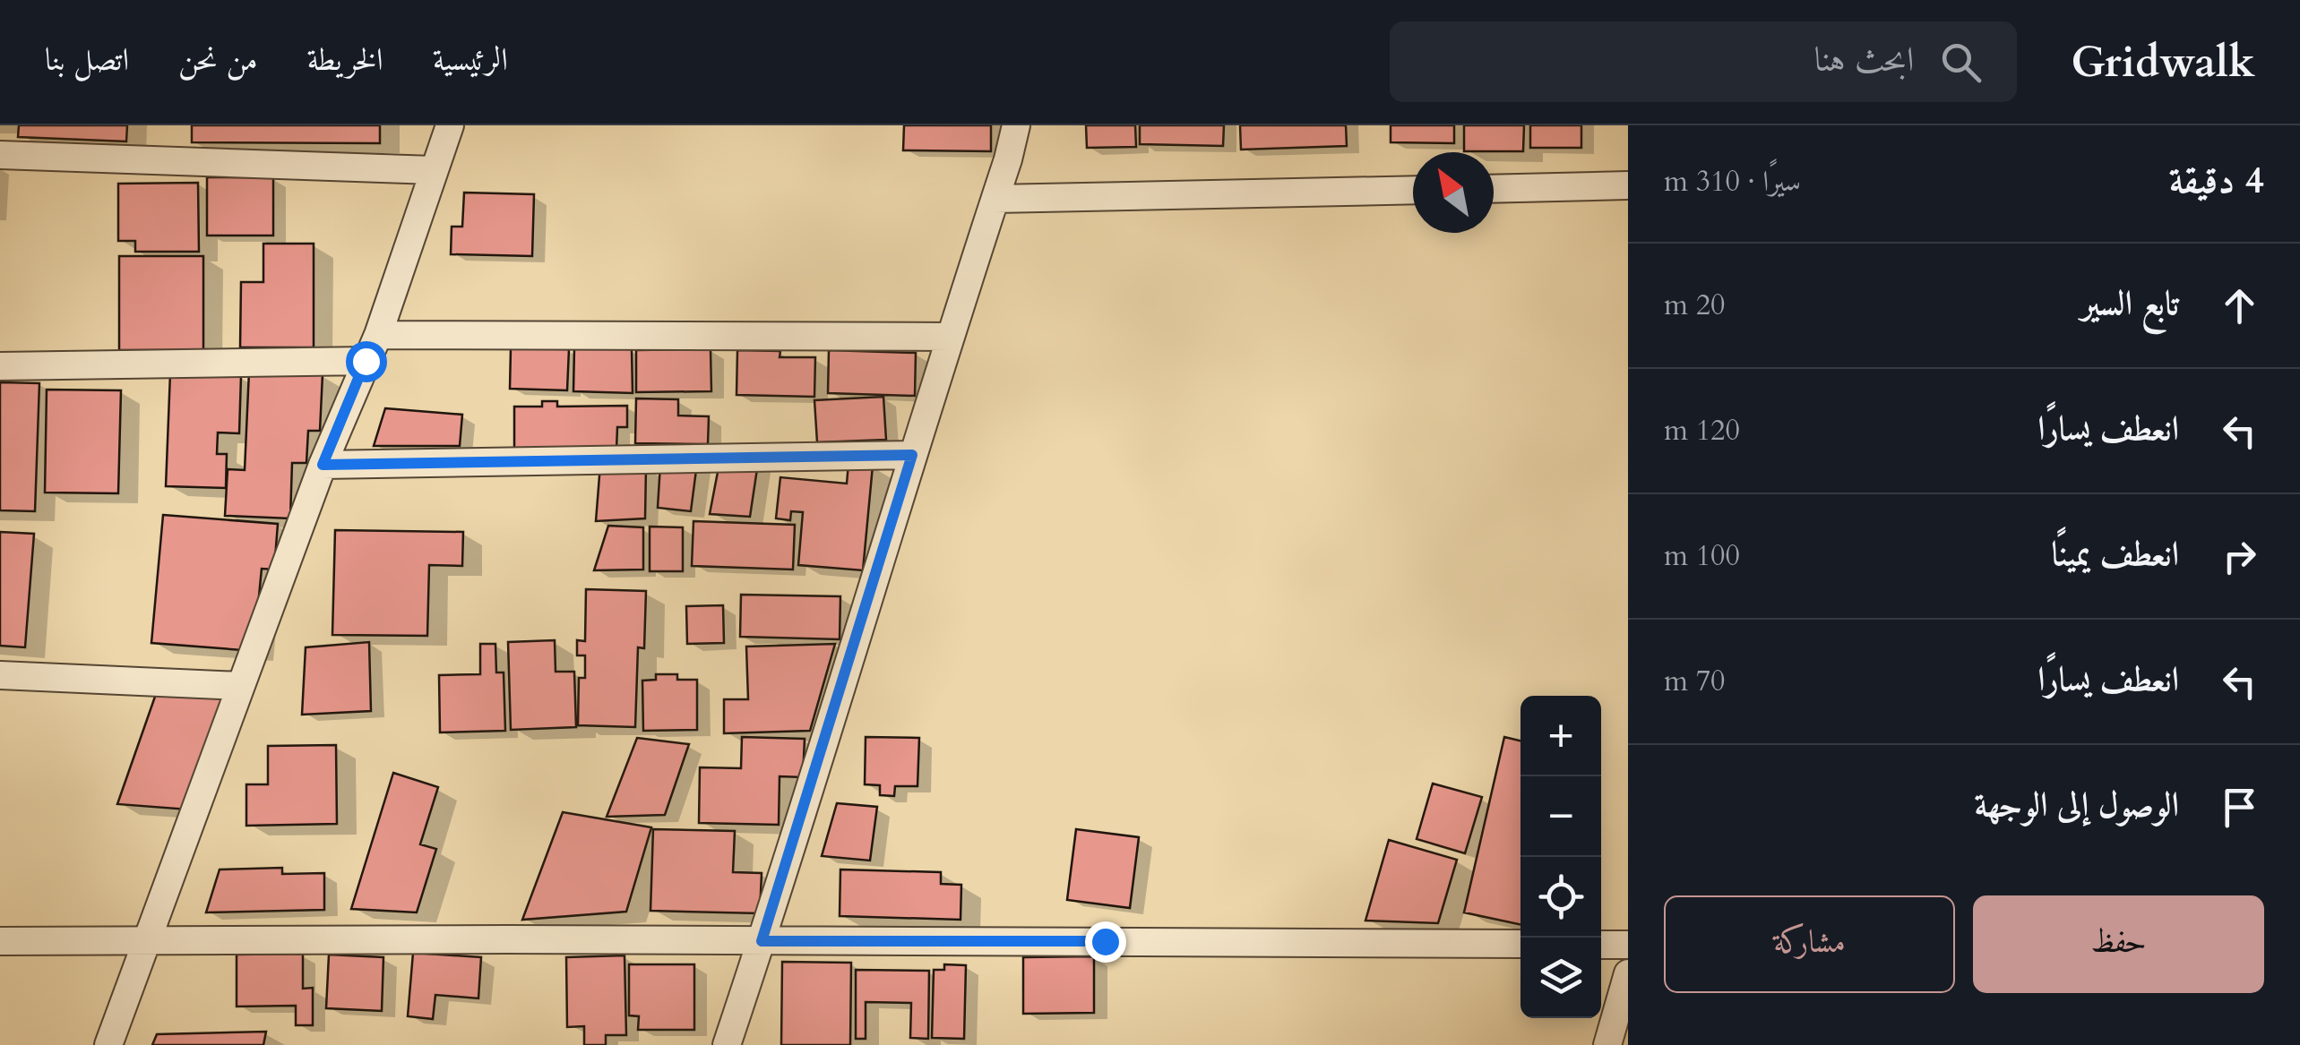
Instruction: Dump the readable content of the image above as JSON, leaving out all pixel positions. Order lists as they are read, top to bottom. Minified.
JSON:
{"north":"top left","page":{"header":"Gridwalk","search":"ابحث هنا","nav":["الرئيسية","الخريطة","من نحن","اتصل بنا"],"heading":["4 دقيقة","سيرًا · 310 m"],"list":[["تابع السير","20 m"],["انعطف يسارًا","120 m"],["انعطف يمينًا","100 m"],["انعطف يسارًا","70 m"],"الوصول إلى الوجهة"],"map_buttons":["+","−"],"buttons":["حفظ","مشاركة"]}}
